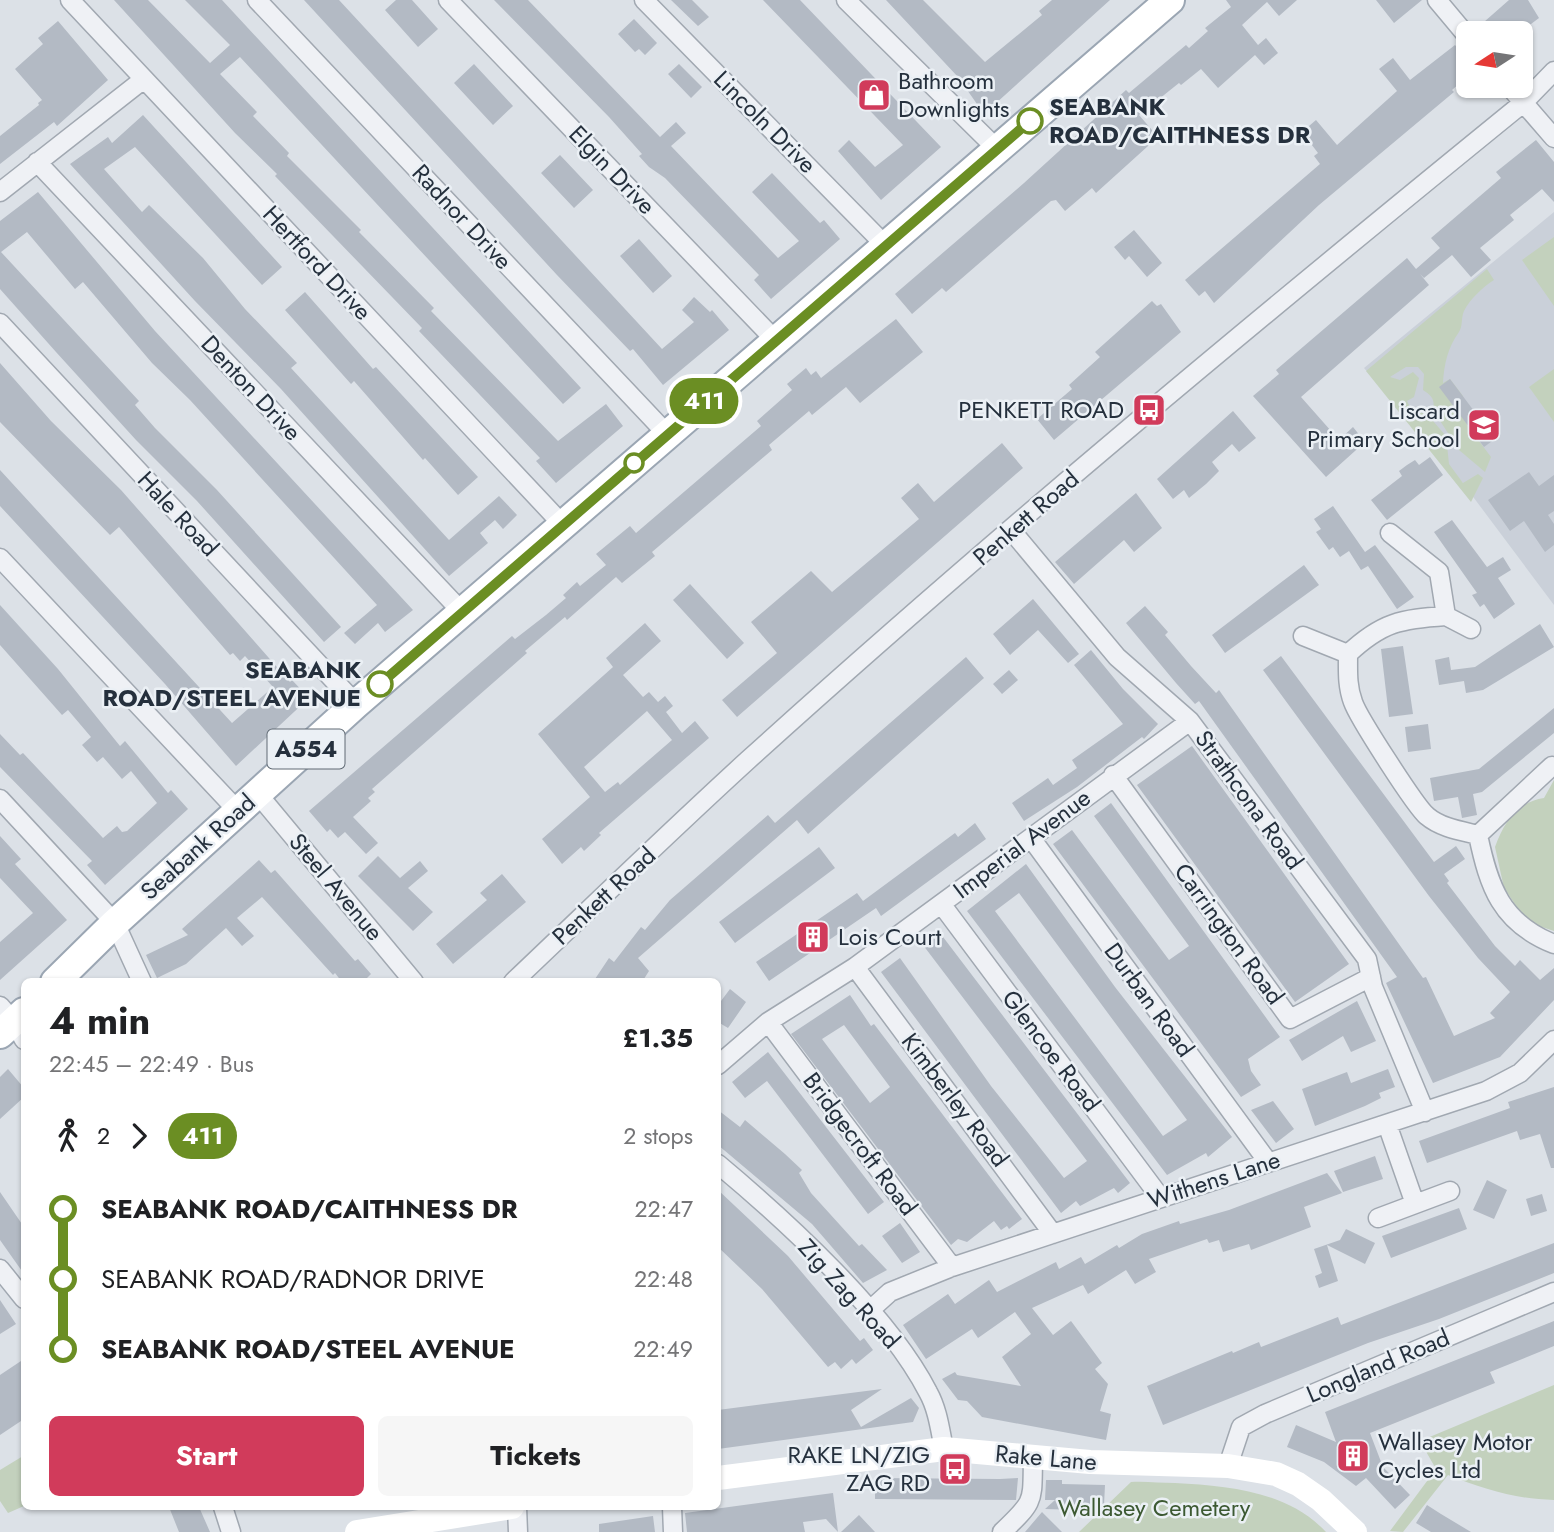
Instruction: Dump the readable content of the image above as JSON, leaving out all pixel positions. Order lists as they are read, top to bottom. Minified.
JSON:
{"streets":{"main road":["A554","Seabank Road","Rake Lane"],"street":["Lincoln Drive","Elgin Drive","Radnor Drive","Hertford Drive","Denton Drive","Hale Road","Penkett Road","Strathcona Road","Imperial Avenue","Steel Avenue","Carrington Road","Durban Road","Glencoe Road","Kimberley Road","Bridgecroft Road","Withens Lane","Zig Zag Road","Longland Road"]},"crossings":[["Lincoln Drive","Seabank Road"],["Elgin Drive","Seabank Road"],["Radnor Drive","Seabank Road"],["Hertford Drive","Seabank Road"],["Denton Drive","Seabank Road"],["Hale Road","Seabank Road"],["Penkett Road","Strathcona Road"],["Strathcona Road","Imperial Avenue"],["Strathcona Road","Carrington Road"],["Strathcona Road","Withens Lane"],["Imperial Avenue","Carrington Road"],["Imperial Avenue","Durban Road"],["Imperial Avenue","Glencoe Road"],["Imperial Avenue","Kimberley Road"],["Imperial Avenue","Bridgecroft Road"],["Seabank Road","Steel Avenue"],["Durban Road","Withens Lane"],["Glencoe Road","Withens Lane"],["Kimberley Road","Withens Lane"],["Bridgecroft Road","Withens Lane"],["Withens Lane","Zig Zag Road"],["Zig Zag Road","Rake Lane"],["Longland Road","Rake Lane"]],"parks":["Wallasey Cemetery"],"places":{"shop":["Bathroom Downlights"],"other":["SEABANK ROAD/CAITHNESS DR","SEABANK ROAD/STEEL AVENUE"],"bus stop":["PENKETT ROAD","RAKE LN/ZIG ZAG RD"],"school or university":["Liscard Primary School"],"building":["Lois Court","Wallasey Motor Cycles Ltd"]},"lines":["bus line 411"],"north":"left","page":{"on_map":"411","heading":["4 min","22:45 – 22:49 · Bus","£1.35"],"legs":["2","411","2 stops"],"list":[{"name":"SEABANK ROAD/CAITHNESS DR","value":"22:47"},{"name":"SEABANK ROAD/RADNOR DRIVE","value":"22:48"},{"name":"SEABANK ROAD/STEEL AVENUE","value":"22:49"}],"buttons":["Start","Tickets"]}}
